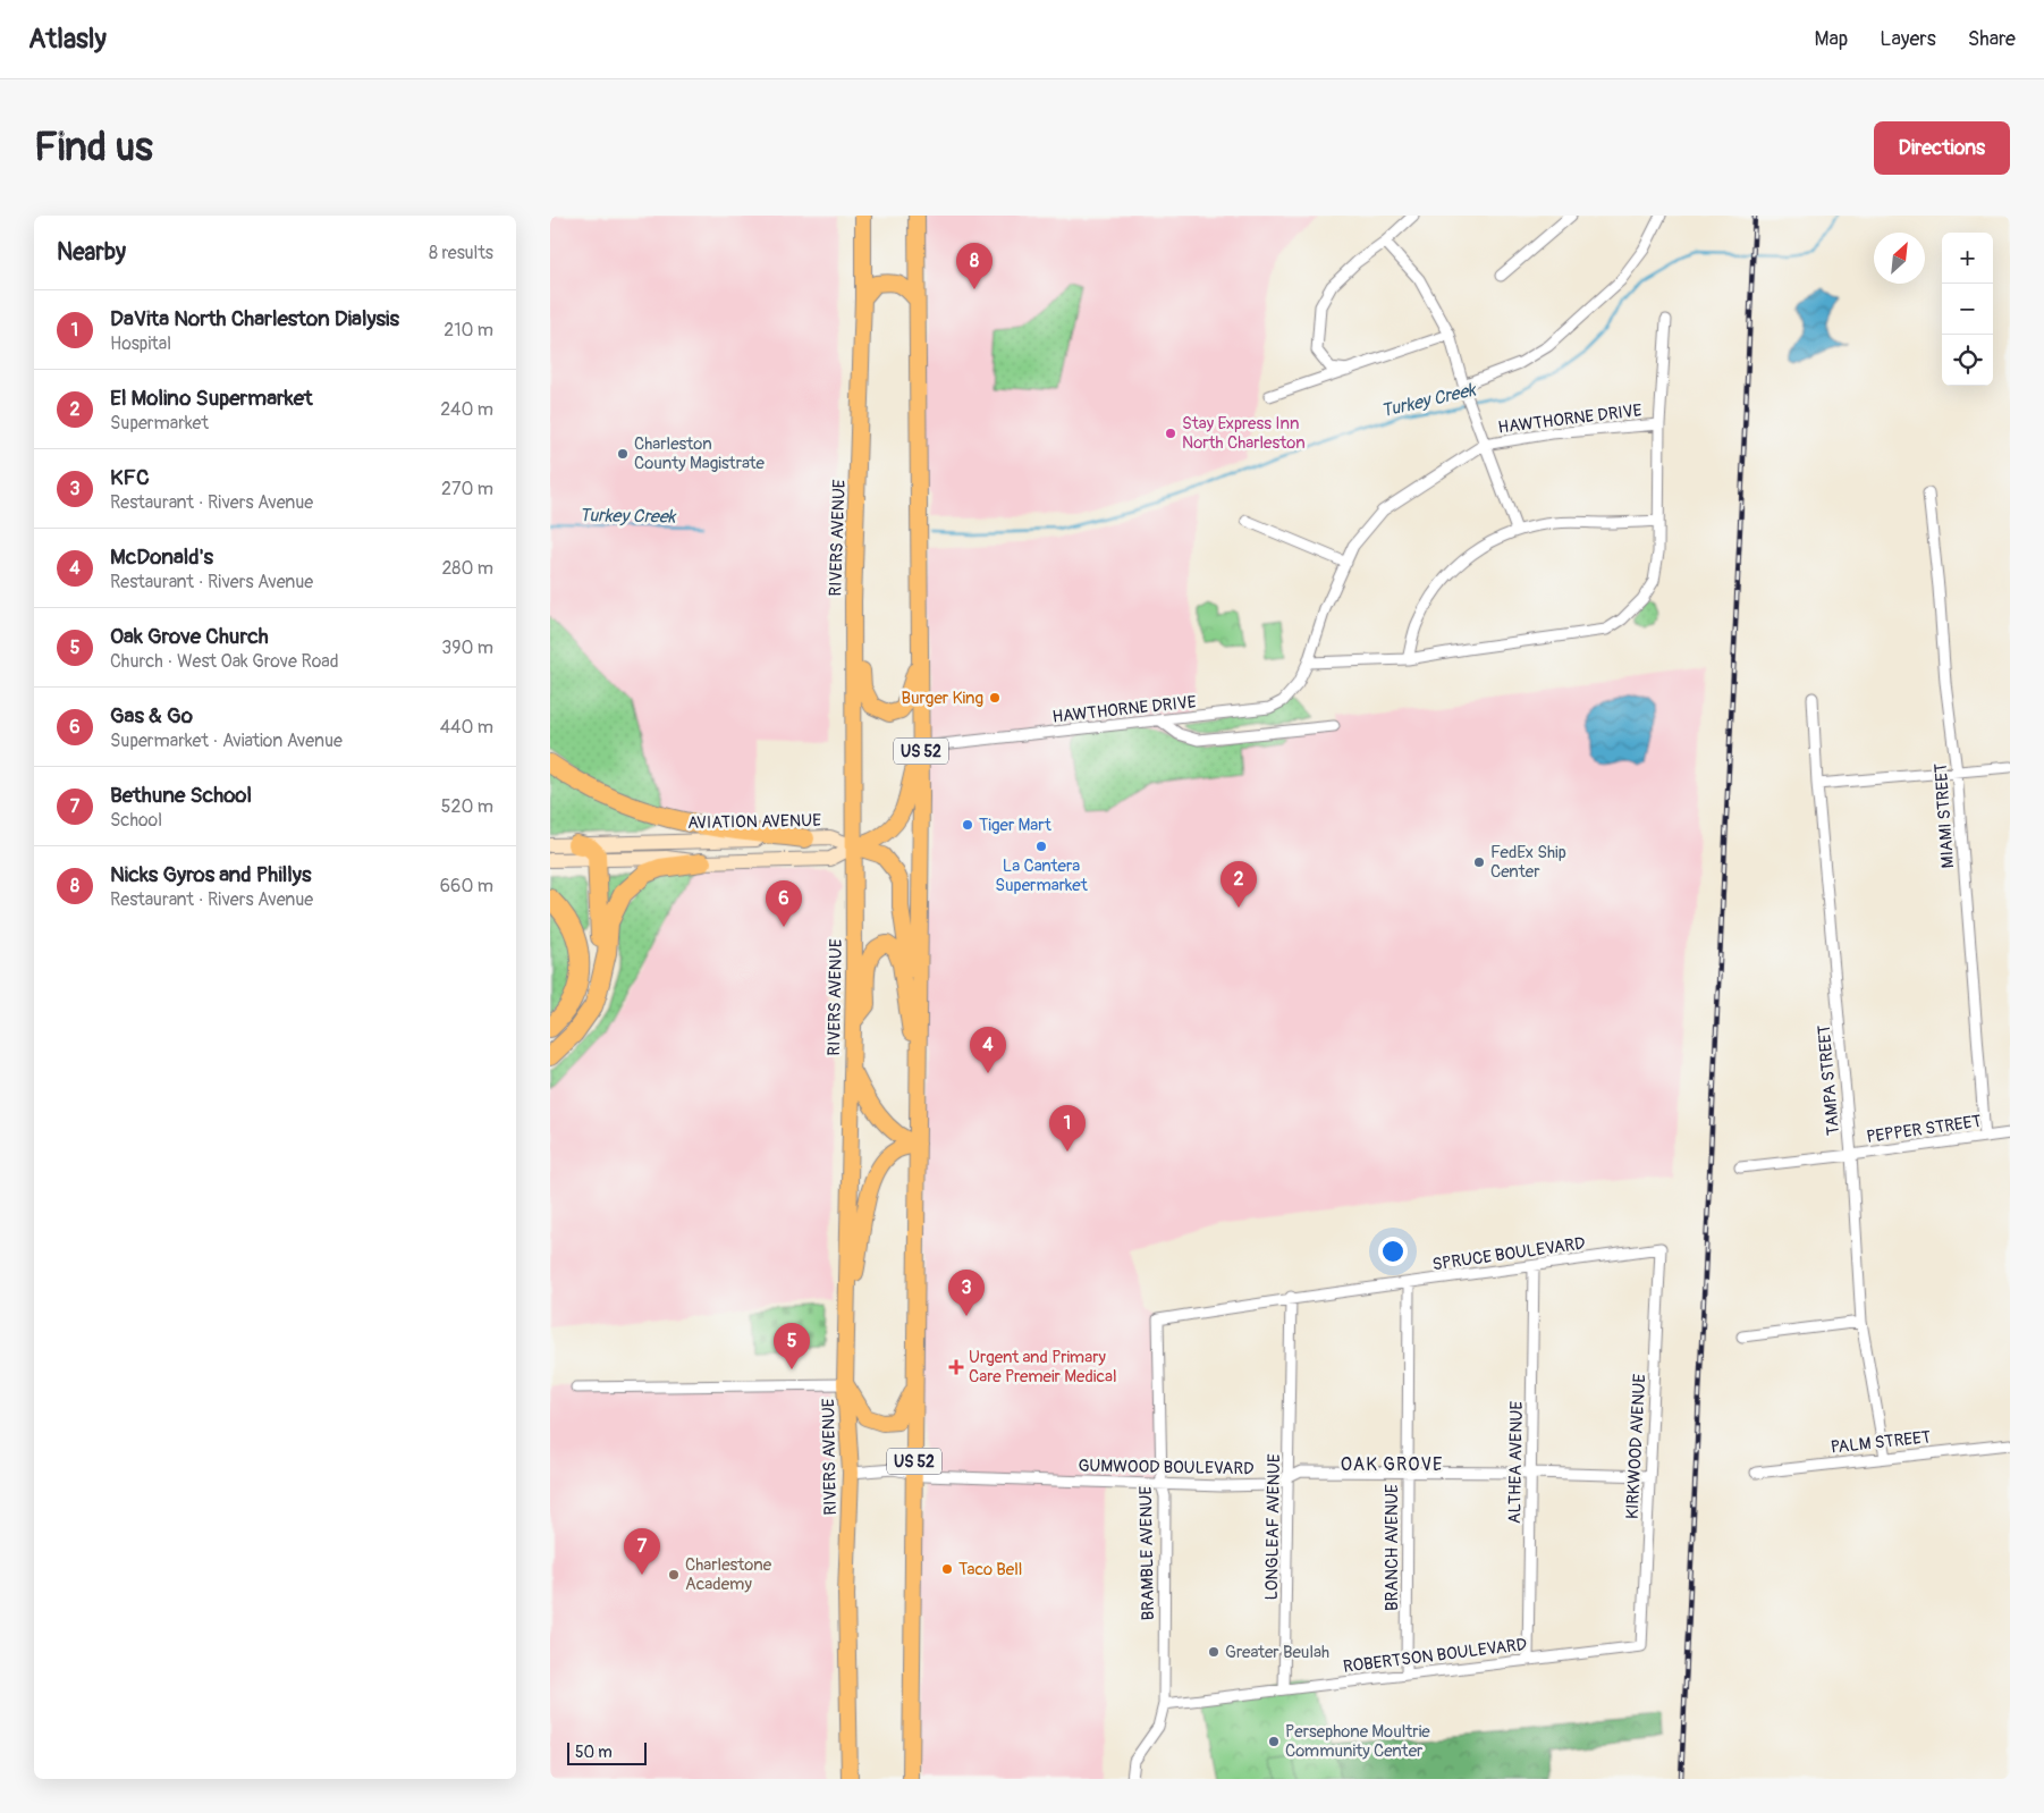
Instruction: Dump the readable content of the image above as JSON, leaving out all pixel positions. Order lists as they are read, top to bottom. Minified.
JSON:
{"streets":{"main road":["RIVERS AVENUE","US 52"],"street":["HAWTHORNE DRIVE","MIAMI STREET","AVIATION AVENUE","TAMPA STREET","PEPPER STREET","SPRUCE BOULEVARD","PALM STREET","KIRKWOOD AVENUE","ALTHEA AVENUE","GUMWOOD BOULEVARD","LONGLEAF AVENUE","BRANCH AVENUE","BRAMBLE AVENUE","ROBERTSON BOULEVARD"]},"crossings":[["HAWTHORNE DRIVE","US 52"],["RIVERS AVENUE","AVIATION AVENUE"],["RIVERS AVENUE","GUMWOOD BOULEVARD"],["US 52","GUMWOOD BOULEVARD"],["MIAMI STREET","PEPPER STREET"],["TAMPA STREET","PEPPER STREET"],["TAMPA STREET","PALM STREET"],["SPRUCE BOULEVARD","KIRKWOOD AVENUE"],["SPRUCE BOULEVARD","ALTHEA AVENUE"],["SPRUCE BOULEVARD","LONGLEAF AVENUE"],["SPRUCE BOULEVARD","BRANCH AVENUE"],["SPRUCE BOULEVARD","BRAMBLE AVENUE"],["KIRKWOOD AVENUE","GUMWOOD BOULEVARD"],["KIRKWOOD AVENUE","ROBERTSON BOULEVARD"],["ALTHEA AVENUE","GUMWOOD BOULEVARD"],["ALTHEA AVENUE","ROBERTSON BOULEVARD"],["GUMWOOD BOULEVARD","LONGLEAF AVENUE"],["GUMWOOD BOULEVARD","BRANCH AVENUE"],["GUMWOOD BOULEVARD","BRAMBLE AVENUE"],["LONGLEAF AVENUE","ROBERTSON BOULEVARD"],["BRANCH AVENUE","ROBERTSON BOULEVARD"],["BRAMBLE AVENUE","ROBERTSON BOULEVARD"]],"districts":["OAK GROVE"],"water":["Turkey Creek"],"places":{"other":["Stay Express Inn North Charleston","Charleston County Magistrate","Burger King","Tiger Mart","La Cantera Supermarket","FedEx Ship Center","Taco Bell","Charlestone Academy","Greater Beulah","Persephone Moultrie Community Center"],"health":["Urgent and Primary Care Premeir Medical"]},"scale_bar":"50 m","north":"top right","page":{"header":"Atlasly","nav":["Map","Layers","Share"],"buttons":"Directions","title":"Find us","heading":["Nearby","8 results"],"map_buttons":["+","−"],"pins":["8","2","6","4","1","3","5","7"],"list":[{"mark":"1","name":"DaVita North Charleston Dialysis","note":"Hospital","value":"210 m"},{"mark":"2","name":"El Molino Supermarket","note":"Supermarket","value":"240 m"},{"mark":"3","name":"KFC","note":"Restaurant · Rivers Avenue","value":"270 m"},{"mark":"4","name":"McDonald's","note":"Restaurant · Rivers Avenue","value":"280 m"},{"mark":"5","name":"Oak Grove Church","note":"Church · West Oak Grove Road","value":"390 m"},{"mark":"6","name":"Gas & Go","note":"Supermarket · Aviation Avenue","value":"440 m"},{"mark":"7","name":"Bethune School","note":"School","value":"520 m"},{"mark":"8","name":"Nicks Gyros and Phillys","note":"Restaurant · Rivers Avenue","value":"660 m"}],"scale":"50 m"}}
